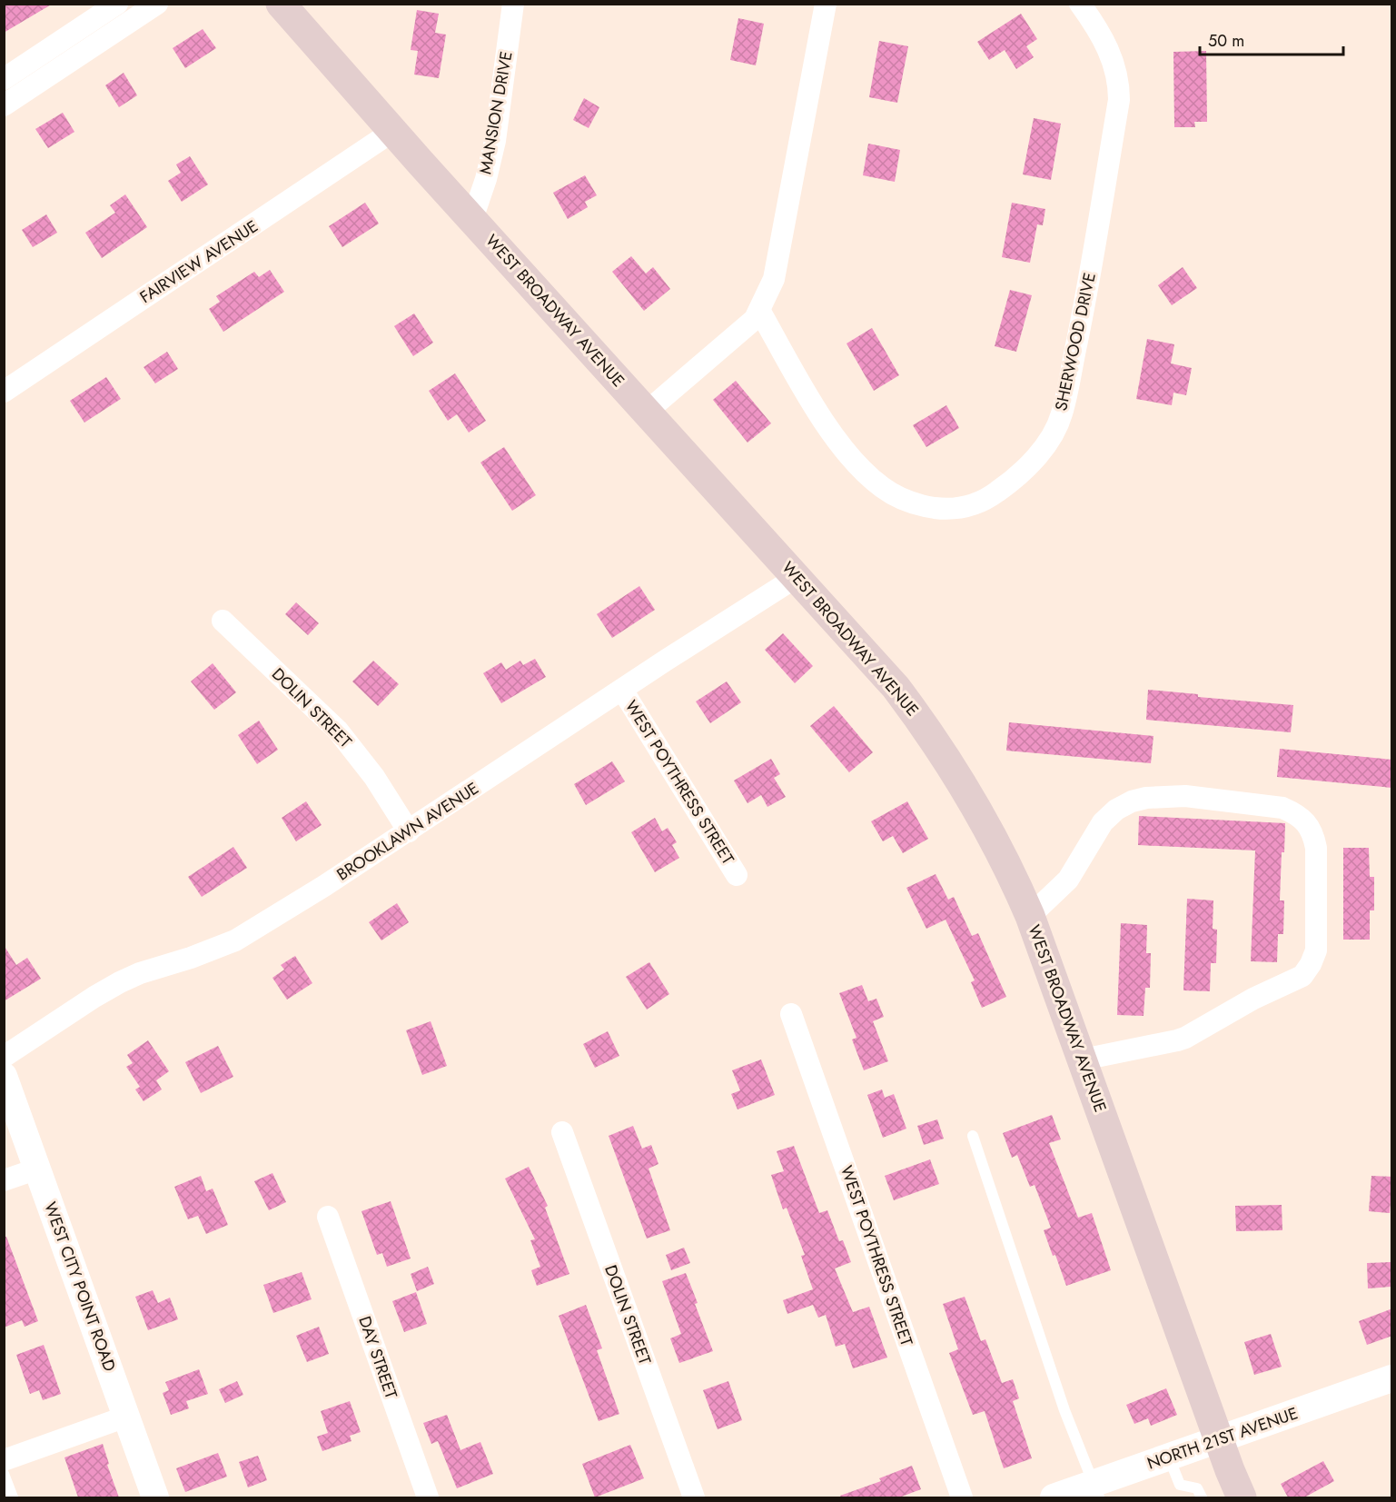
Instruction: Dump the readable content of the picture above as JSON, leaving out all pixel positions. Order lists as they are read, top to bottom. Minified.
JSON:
{"streets":{"main road":["WEST BROADWAY AVENUE"],"street":["MANSION DRIVE","FAIRVIEW AVENUE","SHERWOOD DRIVE","DOLIN STREET","WEST POYTHRESS STREET","BROOKLAWN AVENUE","WEST CITY POINT ROAD","DAY STREET","NORTH 21ST AVENUE"]},"crossings":[["MANSION DRIVE","WEST BROADWAY AVENUE"],["FAIRVIEW AVENUE","WEST BROADWAY AVENUE"],["WEST BROADWAY AVENUE","BROOKLAWN AVENUE"],["WEST BROADWAY AVENUE","NORTH 21ST AVENUE"],["DOLIN STREET","BROOKLAWN AVENUE"],["WEST POYTHRESS STREET","BROOKLAWN AVENUE"]],"scale_bar":"50 m"}
